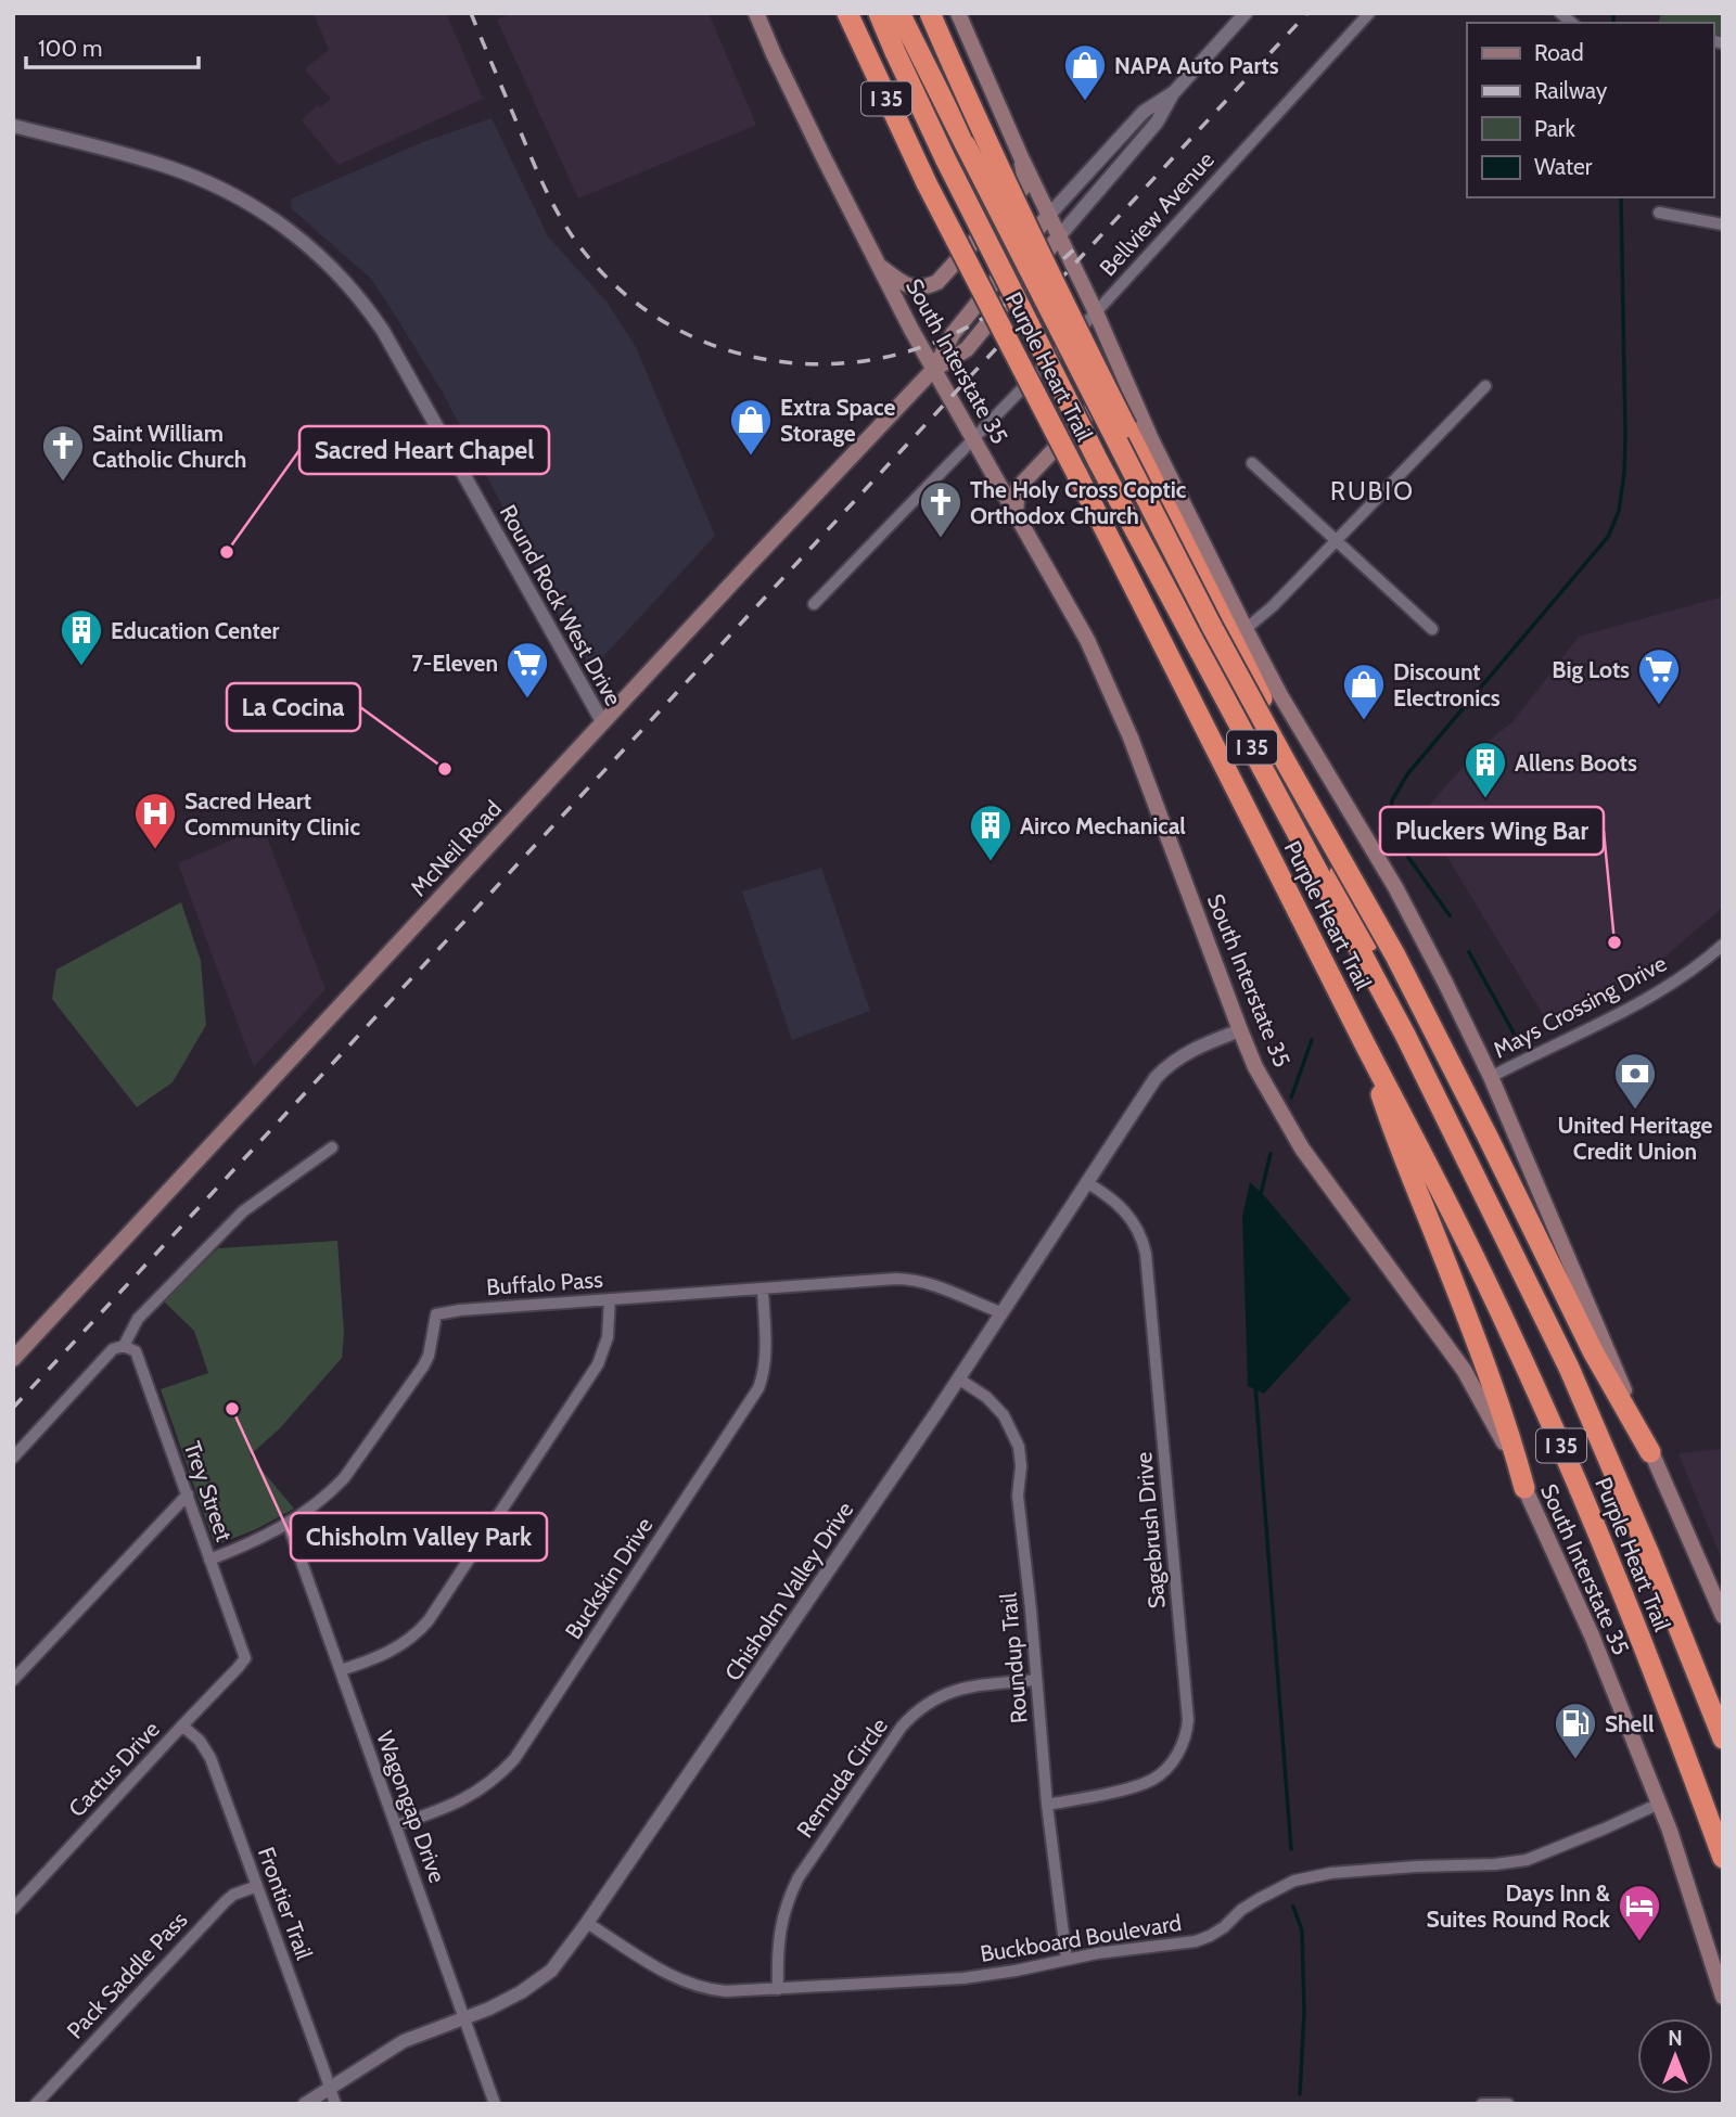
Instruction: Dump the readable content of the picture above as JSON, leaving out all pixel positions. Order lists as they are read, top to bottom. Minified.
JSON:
{"streets":{"highway":["I 35","Purple Heart Trail"],"main road":["South Interstate 35","McNeil Road"],"street":["Bellview Avenue","Round Rock West Drive","Mays Crossing Drive","Buffalo Pass","Trey Street","Sagebrush Drive","Buckskin Drive","Chisholm Valley Drive","Roundup Trail","Cactus Drive","Remuda Circle","Wagongap Drive","Frontier Trail","Buckboard Boulevard","Pack Saddle Pass"]},"crossings":[["Bellview Avenue","South Interstate 35"],["South Interstate 35","McNeil Road"],["South Interstate 35","Chisholm Valley Drive"],["South Interstate 35","Buckboard Boulevard"],["Round Rock West Drive","McNeil Road"],["Buffalo Pass","Trey Street"],["Buffalo Pass","Buckskin Drive"],["Buffalo Pass","Chisholm Valley Drive"],["Buffalo Pass","Wagongap Drive"],["Trey Street","Cactus Drive"],["Sagebrush Drive","Chisholm Valley Drive"],["Sagebrush Drive","Roundup Trail"],["Buckskin Drive","Wagongap Drive"],["Chisholm Valley Drive","Roundup Trail"],["Chisholm Valley Drive","Wagongap Drive"],["Chisholm Valley Drive","Frontier Trail"],["Chisholm Valley Drive","Buckboard Boulevard"],["Roundup Trail","Remuda Circle"],["Roundup Trail","Buckboard Boulevard"],["Cactus Drive","Frontier Trail"],["Remuda Circle","Buckboard Boulevard"],["Frontier Trail","Pack Saddle Pass"]],"districts":["RUBIO"],"places":{"shop":["NAPA Auto Parts","Extra Space Storage","Discount Electronics"],"church":["Saint William Catholic Church","The Holy Cross Coptic Orthodox Church"],"other":["Sacred Heart Chapel","La Cocina","Pluckers Wing Bar","Chisholm Valley Park"],"building":["Education Center","Allens Boots","Airco Mechanical"],"supermarket":["7-Eleven","Big Lots"],"hospital":["Sacred Heart Community Clinic"],"bank":["United Heritage Credit Union"],"fuel station":["Shell"],"hotel":["Days Inn & Suites Round Rock"]},"legend":["Road","Railway","Park","Water"],"scale_bar":"100 m","north":"top"}
